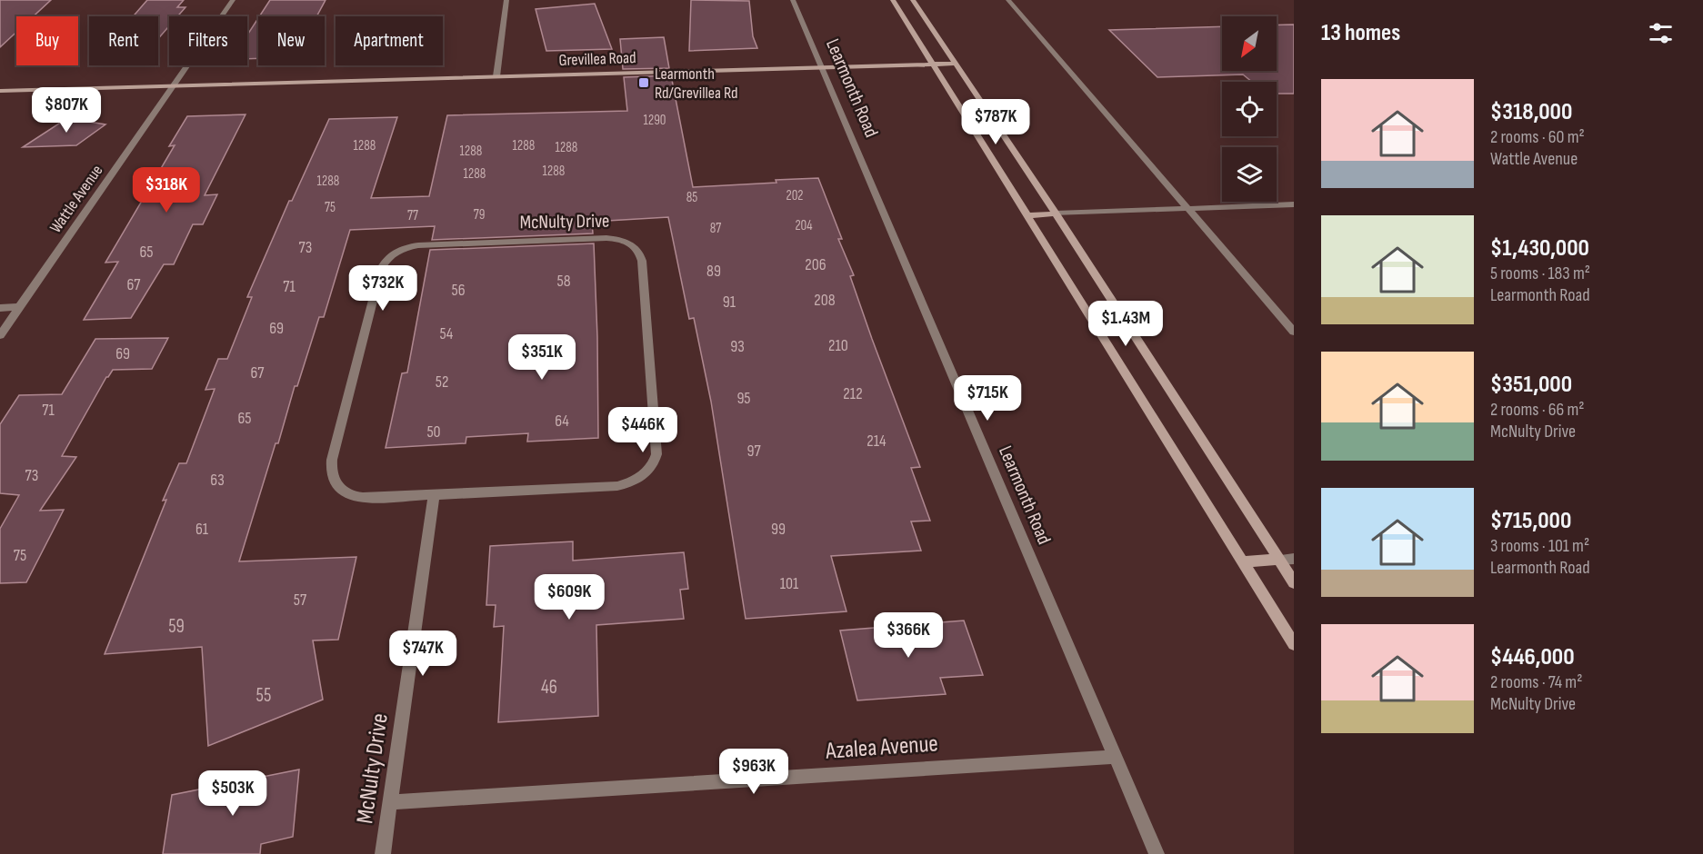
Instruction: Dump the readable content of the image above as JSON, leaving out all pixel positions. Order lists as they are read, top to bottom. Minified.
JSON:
{"streets":{"main road":["Grevillea Road"],"street":["Learmonth Road","Wattle Avenue","McNulty Drive","Azalea Avenue"]},"crossings":[["Grevillea Road","Learmonth Road"],["Grevillea Road","Wattle Avenue"],["Learmonth Road","Azalea Avenue"],["McNulty Drive","Azalea Avenue"]],"places":{"transit":["Learmonth Rd/Grevillea Rd"]},"house_numbers":["1290","1288","1288","1288","1288","1288","1288","1288","202","85","75","79","77","204","87","73","65","206","89","58","67","71","56","208","91","69","54","210","93","69","67","52","212","95","71","65","64","50","214","97","73","63","61","99","75","101","57","59","46","55"],"north":"bottom left","page":{"heading":"13 homes","chip":["Buy","Rent","Filters","New","Apartment"],"list":[{"name":"$318,000","note":"2 rooms · 60 m² · Wattle Avenue"},{"name":"$1,430,000","note":"5 rooms · 183 m² · Learmonth Road"},{"name":"$351,000","note":"2 rooms · 66 m² · McNulty Drive"},{"name":"$715,000","note":"3 rooms · 101 m² · Learmonth Road"},{"name":"$446,000","note":"2 rooms · 74 m² · McNulty Drive"}],"price":["$807K","$787K","$318K","$732K","$1.43M","$351K","$715K","$446K","$609K","$366K","$747K","$963K","$503K"]}}
